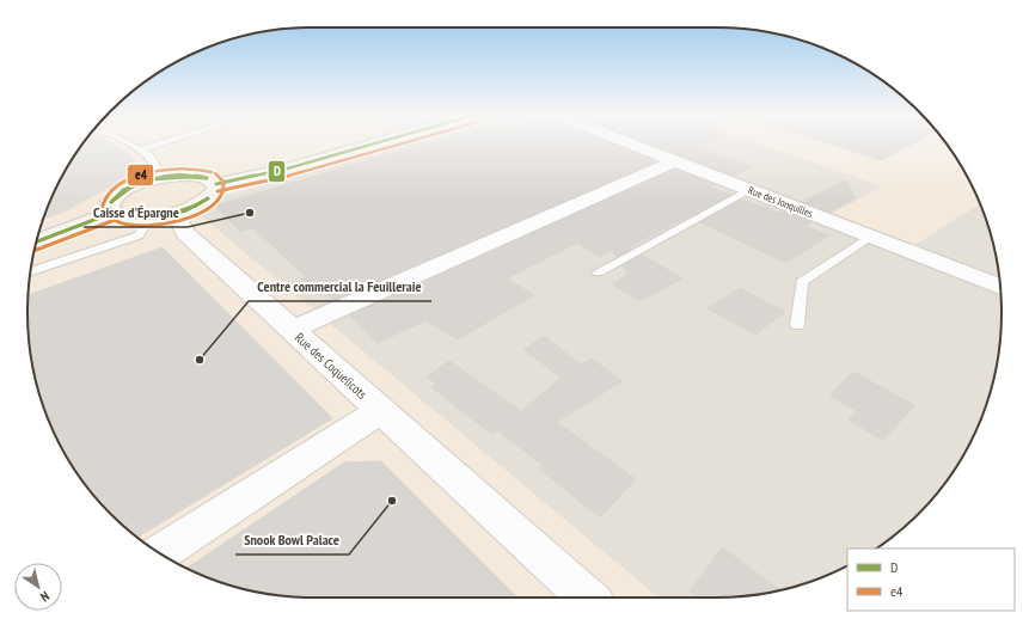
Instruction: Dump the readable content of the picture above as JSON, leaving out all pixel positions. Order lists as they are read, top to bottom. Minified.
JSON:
{"streets":{"street":["Rue des Jonquilles","Rue des Coquelicots"]},"crossings":[["Rue des Jonquilles","Rue des Coquelicots"]],"places":["Caisse d'Épargne","Centre commercial la Feuilleraie","Snook Bowl Palace"],"lines":["transit line D","transit line e4"],"legend":["D","e4"],"north":"bottom right"}
